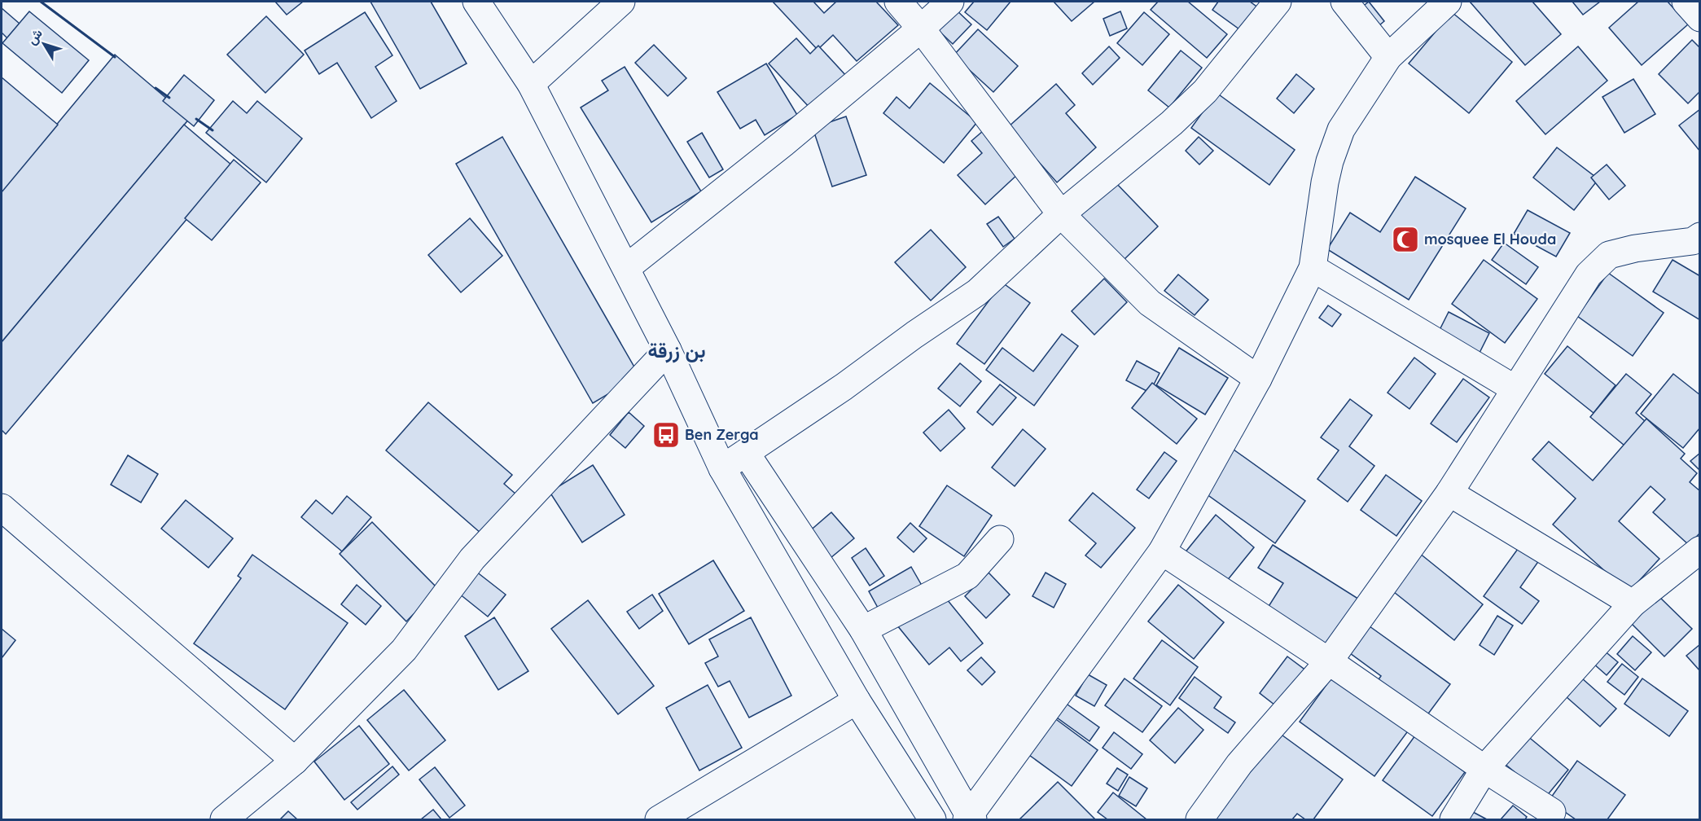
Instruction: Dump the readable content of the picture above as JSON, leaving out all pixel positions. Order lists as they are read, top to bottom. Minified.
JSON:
{"districts":["بن زرقة"],"places":{"mosque":["mosquee El Houda"],"bus stop":["Ben Zerga"]},"north":"top left"}
